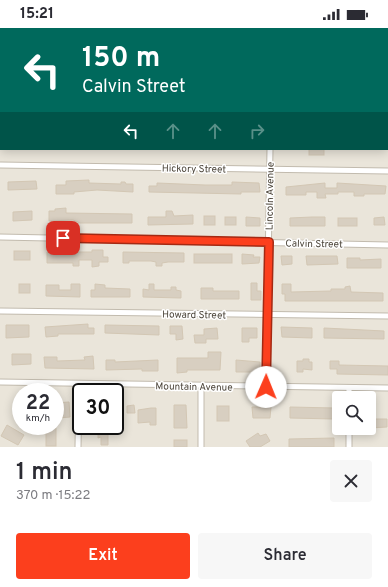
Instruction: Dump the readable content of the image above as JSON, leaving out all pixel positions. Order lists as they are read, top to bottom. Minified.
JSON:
{"streets":{"street":["Hickory Street","Lincoln Avenue","Calvin Street","Howard Street","Mountain Avenue"]},"crossings":[["Hickory Street","Lincoln Avenue"],["Lincoln Avenue","Calvin Street"],["Lincoln Avenue","Howard Street"],["Lincoln Avenue","Mountain Avenue"]],"page":{"status":"15:21","turn":["150 m","Calvin Street"],"speed":"22 km/h","limit":"30","heading":["1 min","370 m · 15:22"],"buttons":["Exit","Share"]}}
